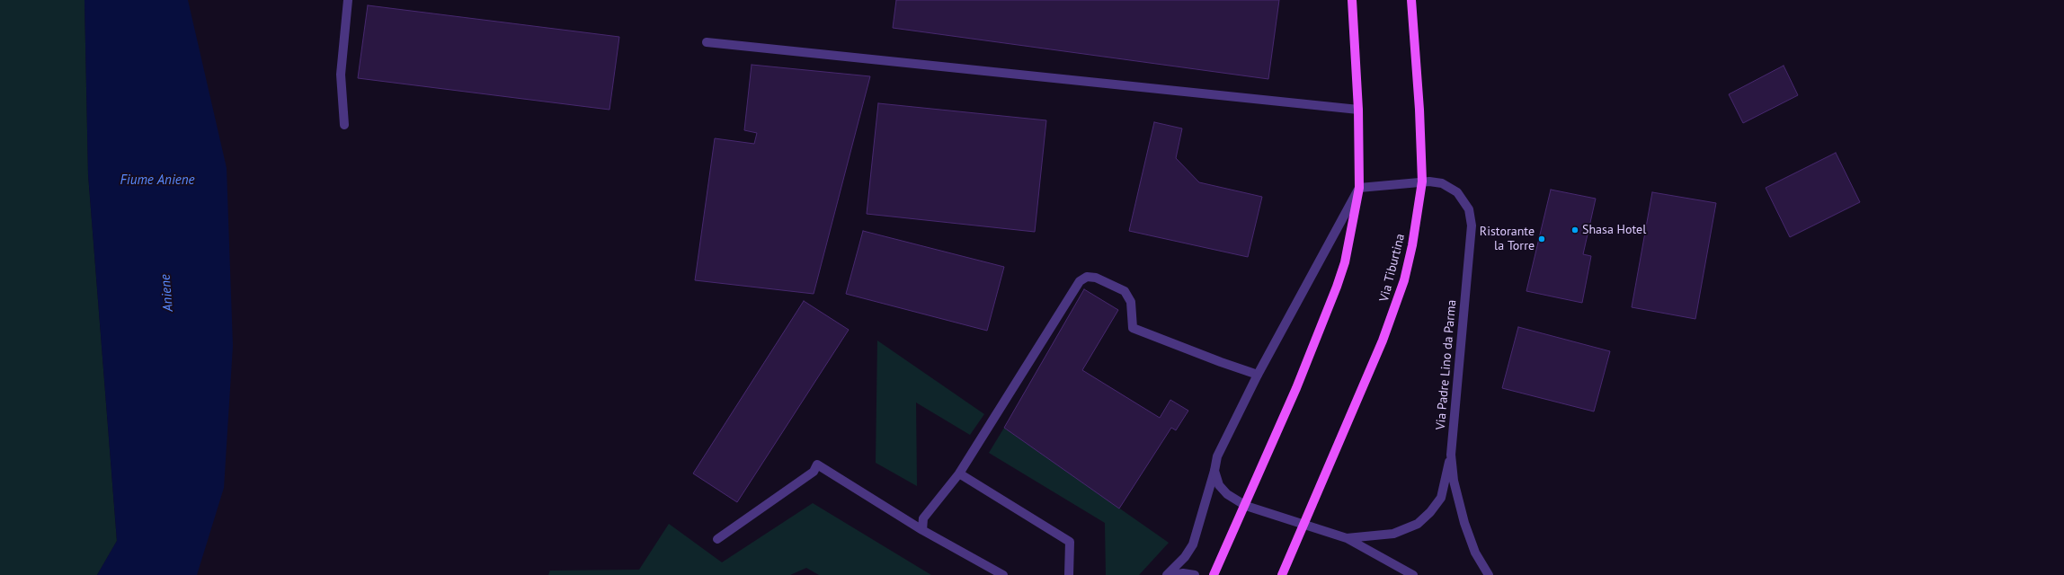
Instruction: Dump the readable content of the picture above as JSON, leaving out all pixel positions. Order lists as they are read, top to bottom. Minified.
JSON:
{"streets":{"main road":["Via Tiburtina"],"street":["Via Padre Lino da Parma"]},"crossings":[["Via Tiburtina","Via Padre Lino da Parma"]],"water":["Fiume Aniene","Aniene"],"places":["Shasa Hotel","Ristorante la Torre"]}
